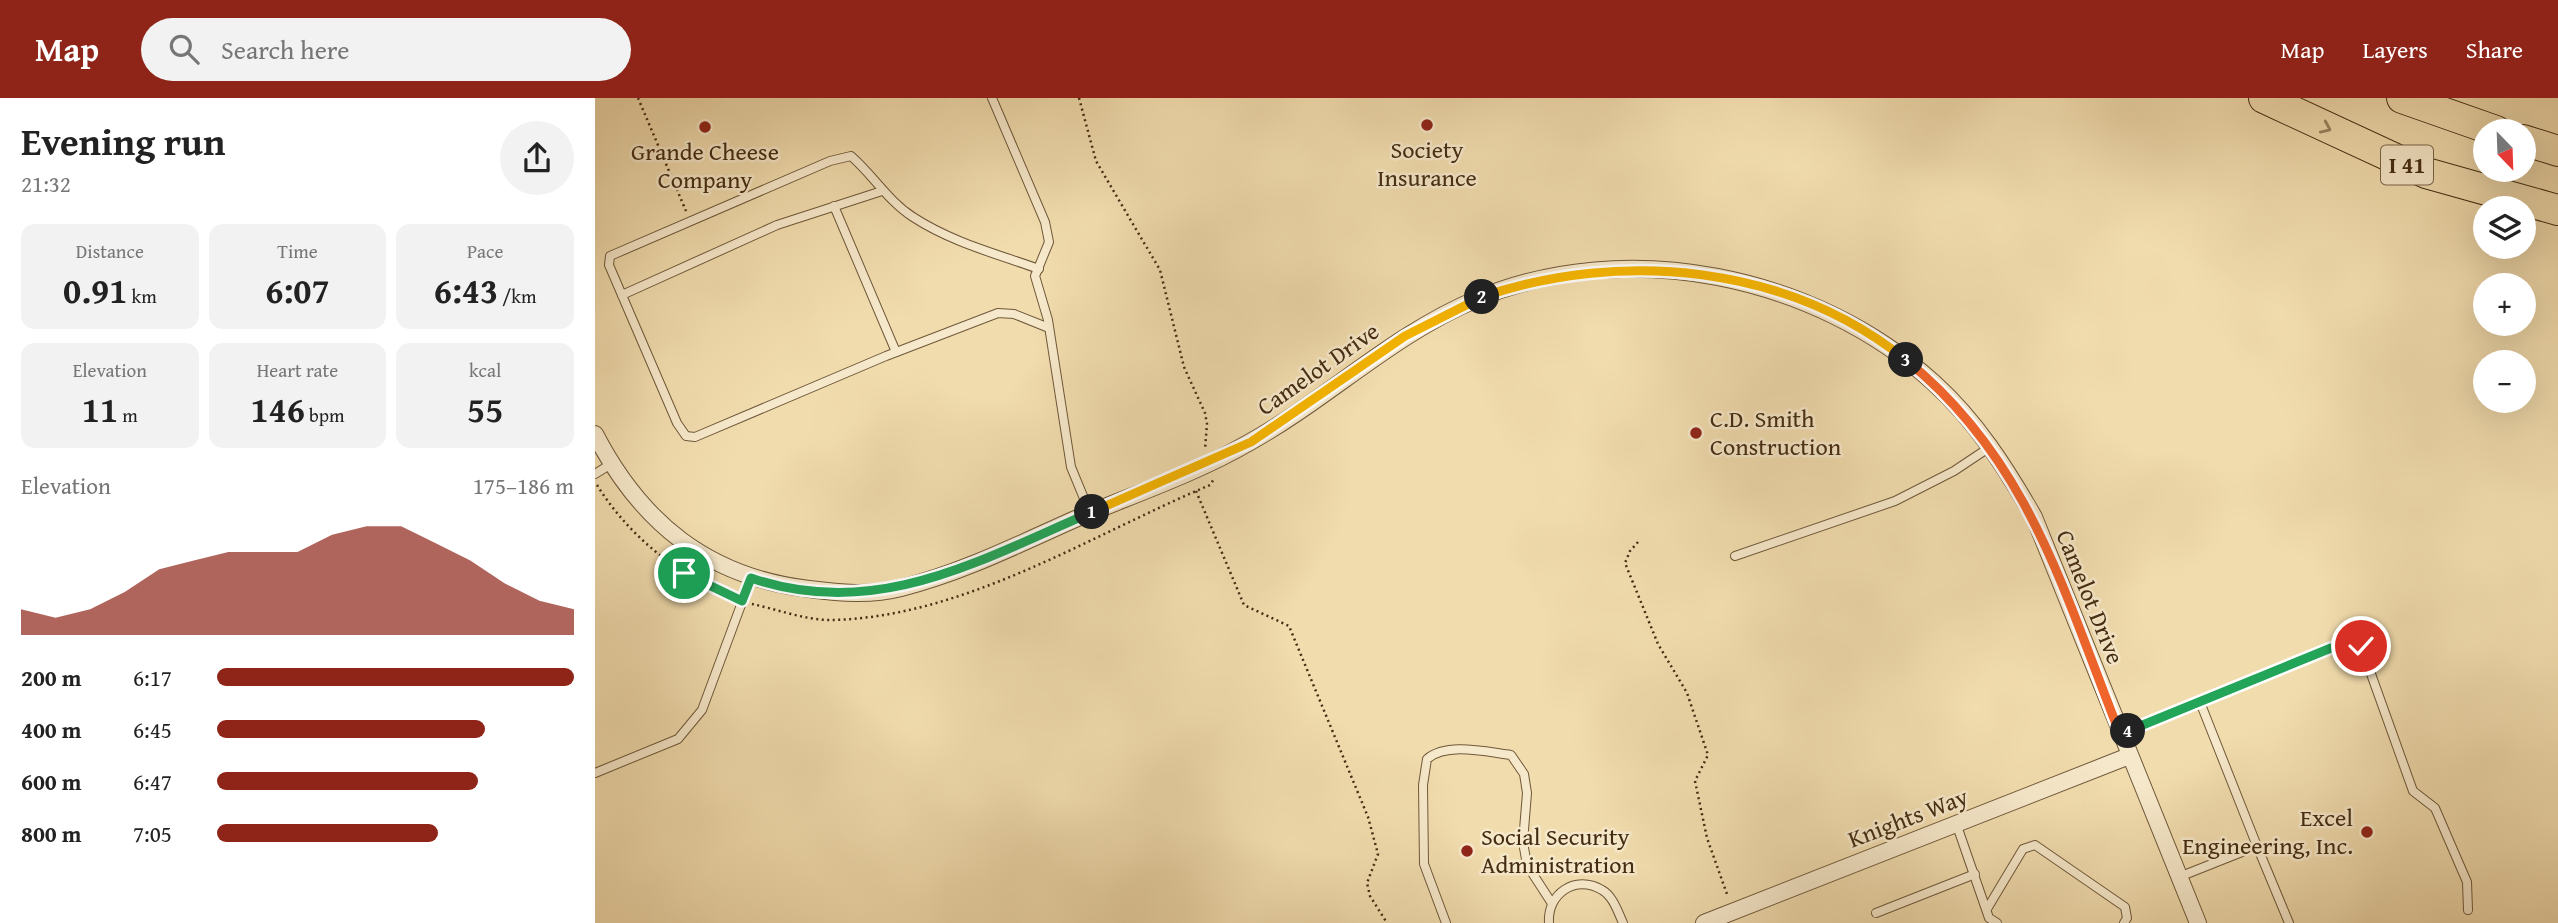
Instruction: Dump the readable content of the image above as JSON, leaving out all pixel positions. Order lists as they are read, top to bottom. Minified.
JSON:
{"streets":{"highway":["I 41"],"street":["Camelot Drive","Knights Way"]},"crossings":[["Camelot Drive","Knights Way"]],"places":["Society Insurance","Grande Cheese Company","C.D. Smith Construction","Excel Engineering, Inc.","Social Security Administration"],"north":"bottom right","page":{"header":"Map","search":"Search here","nav":["Map","Layers","Share"],"heading":["Evening run","21:32"],"map_buttons":["+","−"],"stats":[["Distance","0.91 km"],["Time","6:07"],["Pace","6:43 /km"],["Elevation","11 m"],["Heart rate","146 bpm"],["kcal","55"]],"pins":["2","3","1","4"],"chart":["Elevation","175–186 m"],"list":[{"name":"200 m","note":"6:17"},{"name":"400 m","note":"6:45"},{"name":"600 m","note":"6:47"},{"name":"800 m","note":"7:05"}]}}
